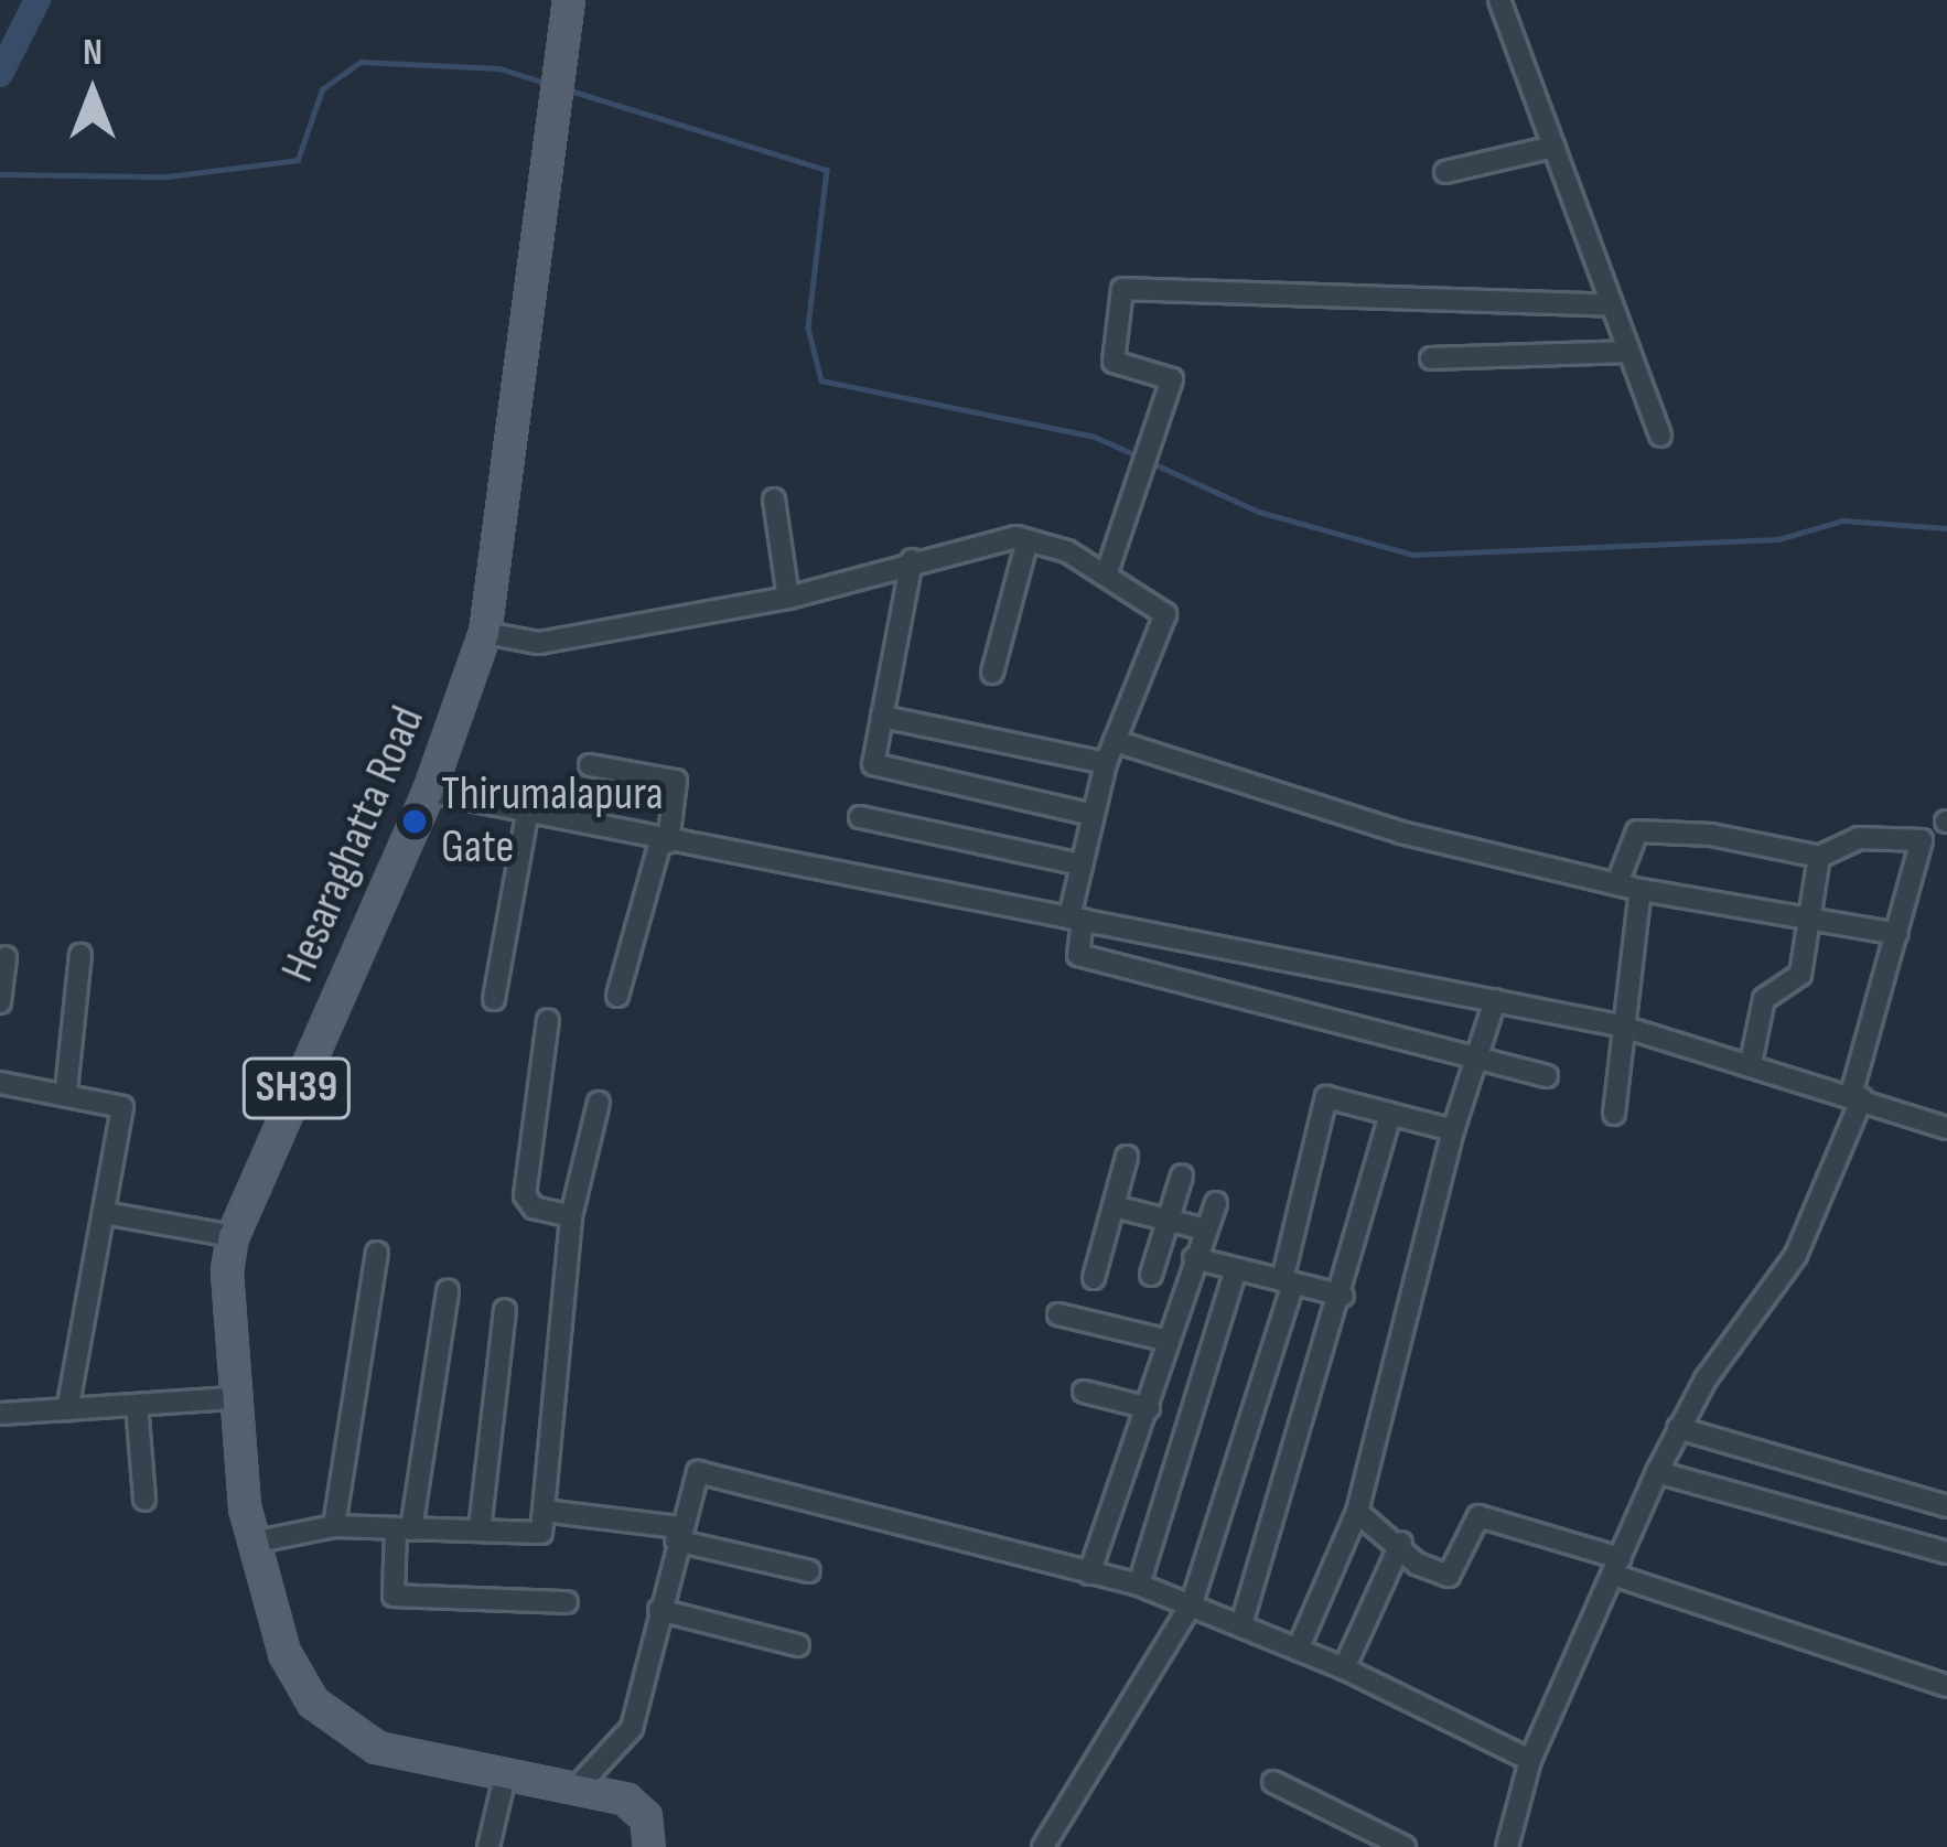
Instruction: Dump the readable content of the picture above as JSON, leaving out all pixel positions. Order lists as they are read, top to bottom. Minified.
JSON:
{"streets":{"main road":["Hesaraghatta Road","SH39"]},"places":["Thirumalapura Gate"],"north":"top"}
